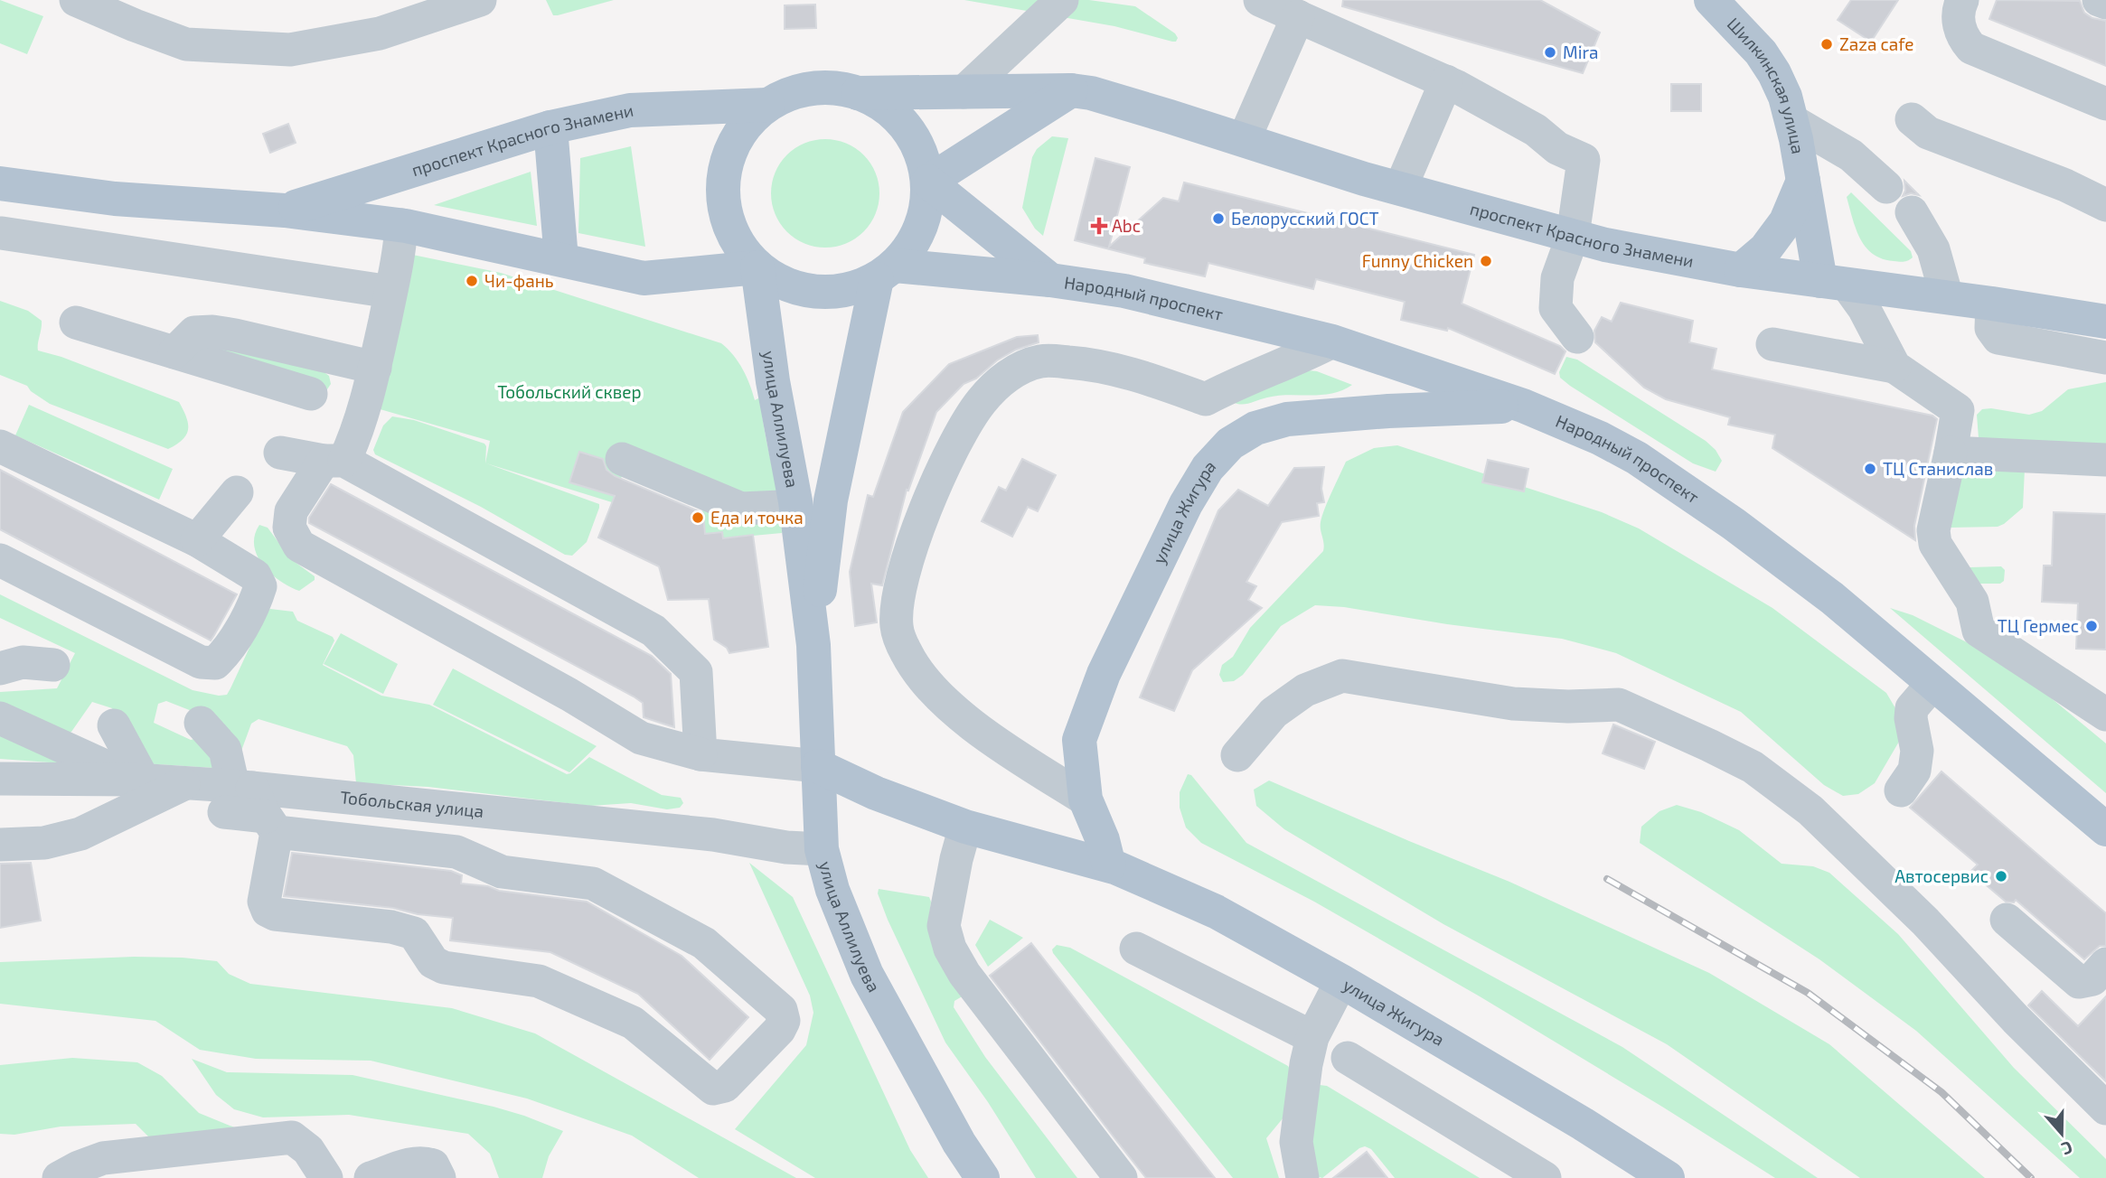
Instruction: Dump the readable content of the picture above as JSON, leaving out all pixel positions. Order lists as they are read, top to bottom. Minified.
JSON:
{"streets":{"main road":["Шилкинская улица","проспект Красного Знамени","Народный проспект","улица Аллилуева","улица Жигура"],"street":["Тобольская улица"]},"crossings":[["Шилкинская улица","проспект Красного Знамени"],["проспект Красного Знамени","Народный проспект"],["проспект Красного Знамени","улица Аллилуева"],["Народный проспект","улица Аллилуева"],["Народный проспект","улица Жигура"],["улица Аллилуева","улица Жигура"],["улица Аллилуева","Тобольская улица"]],"parks":["Тобольский сквер"],"places":{"other":["Zaza cafe","Mira","Белорусский ГОСТ","Funny Chicken","Чи-фань","ТЦ Станислав","Еда и точка","ТЦ Гермес","Автосервис"],"health":["Abc"]},"north":"bottom"}
